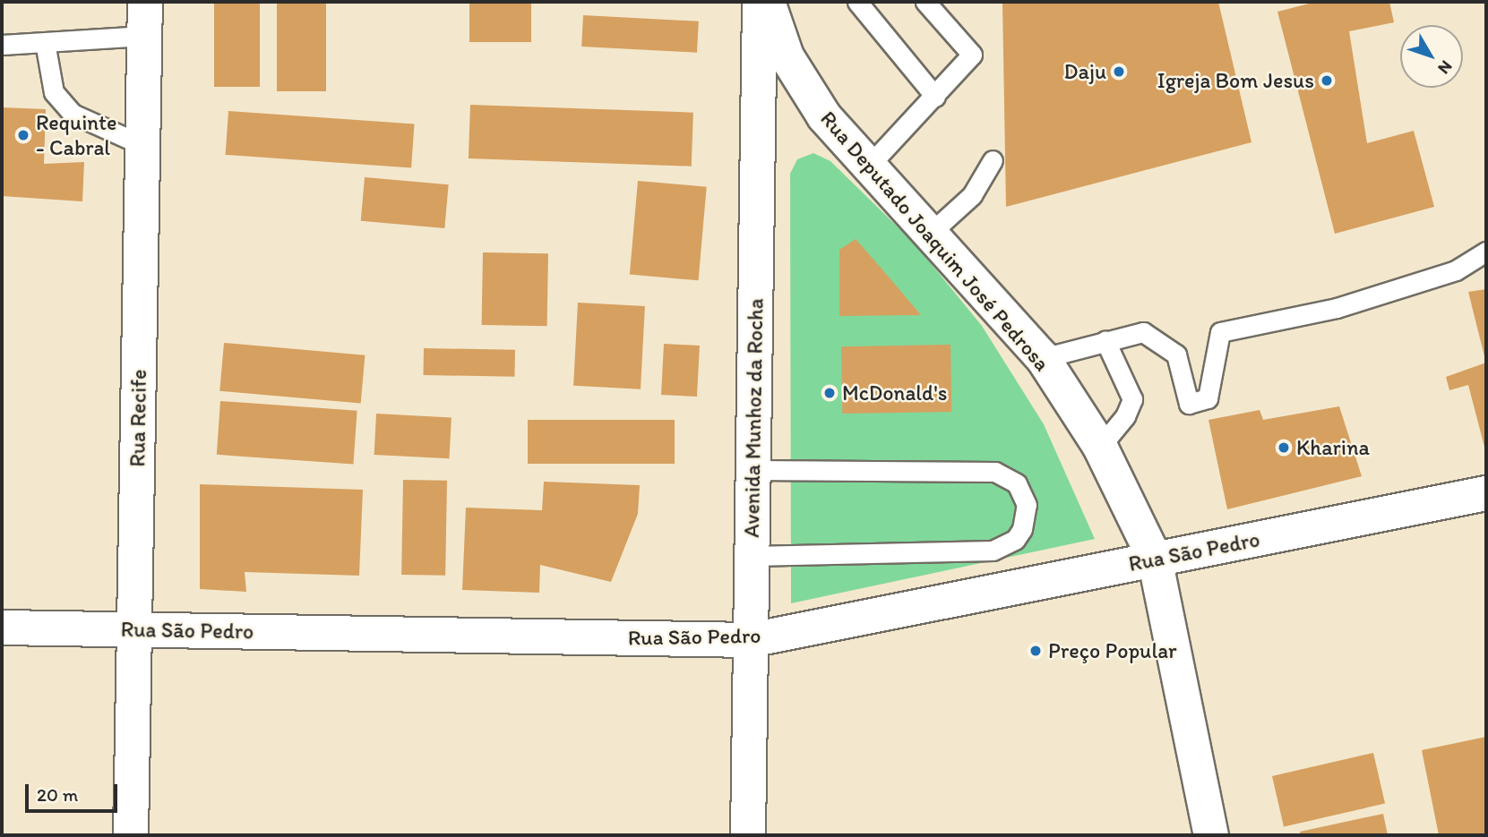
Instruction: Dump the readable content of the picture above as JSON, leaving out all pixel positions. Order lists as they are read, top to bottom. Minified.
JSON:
{"streets":{"main road":["Rua Deputado Joaquim José Pedrosa","Rua Recife","Avenida Munhoz da Rocha","Rua São Pedro"]},"crossings":[["Rua Deputado Joaquim José Pedrosa","Rua São Pedro"],["Rua Recife","Rua São Pedro"],["Avenida Munhoz da Rocha","Rua São Pedro"]],"places":["Daju","Igreja Bom Jesus","Requinte - Cabral","McDonald's","Kharina","Preço Popular"],"scale_bar":"20 m","north":"bottom right"}
